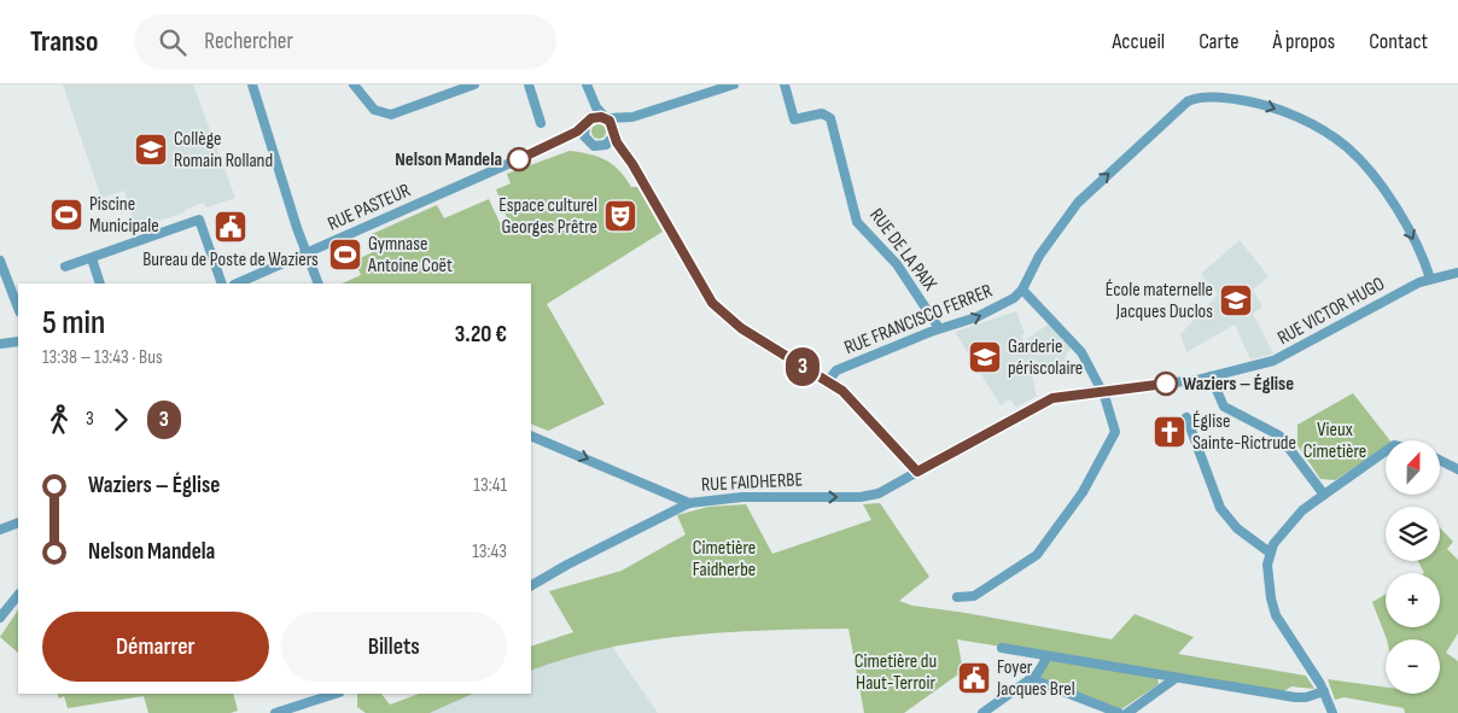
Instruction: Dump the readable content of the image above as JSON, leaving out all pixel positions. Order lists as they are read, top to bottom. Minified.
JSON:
{"streets":{"street":["RUE PASTEUR","RUE DE LA PAIX","RUE VICTOR HUGO","RUE FRANCISCO FERRER","RUE FAIDHERBE"]},"crossings":[["RUE DE LA PAIX","RUE FRANCISCO FERRER"],["RUE VICTOR HUGO","RUE FRANCISCO FERRER"],["RUE VICTOR HUGO","RUE FAIDHERBE"]],"one_way":["RUE FAIDHERBE"],"parks":["Vieux Cimetière","Cimetière Faidherbe","Cimetière du Haut-Terroir"],"places":{"school or university":["Collège Romain Rolland","École maternelle Jacques Duclos","Garderie périscolaire"],"other":["Nelson Mandela","Waziers – Église"],"sports":["Piscine Municipale","Gymnase Antoine Coët"],"theatre":["Espace culturel Georges Prêtre"],"public building":["Bureau de Poste de Waziers","Foyer Jacques Brel"],"church":["Église Sainte-Rictrude"]},"lines":["bus line 3"],"north":"top","page":{"header":"Transo","search":"Rechercher","nav":["Accueil","Carte","À propos","Contact"],"on_map":"3","heading":["5 min","13:38 – 13:43 · Bus","3.20 €"],"legs":["3","3"],"map_buttons":["+","−"],"list":[{"name":"Waziers – Église","value":"13:41"},{"name":"Nelson Mandela","value":"13:43"}],"buttons":["Démarrer","Billets"]}}
